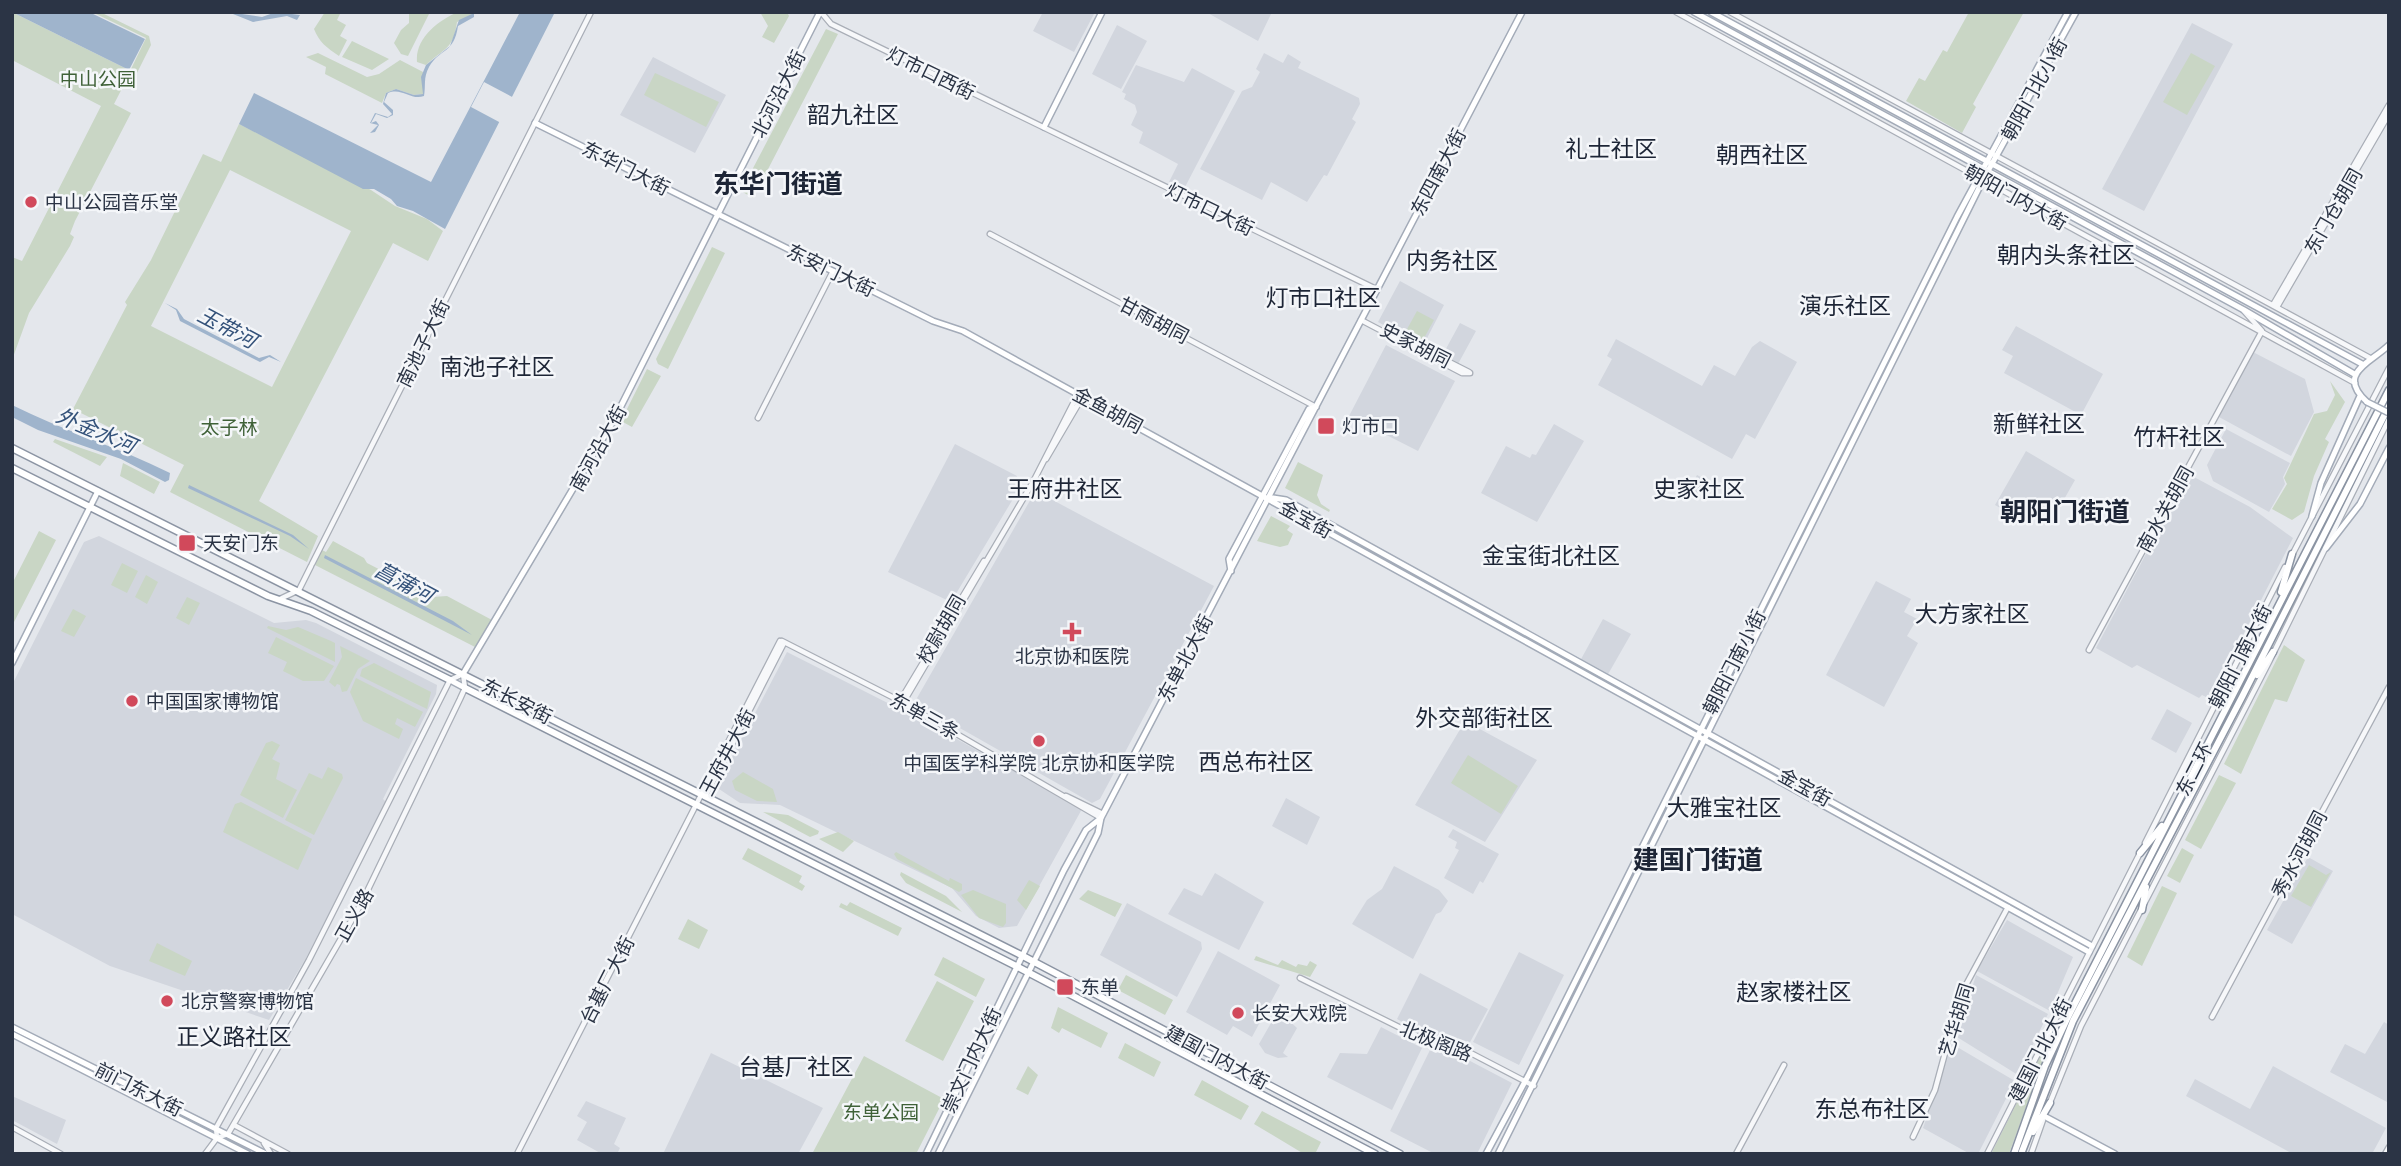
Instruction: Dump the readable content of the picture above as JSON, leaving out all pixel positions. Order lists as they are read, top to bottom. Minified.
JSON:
{"streets":{"highway":["东长安街","东二环","建国门内大街"],"main road":["朝阳门北小街","北河沿大街","东华门大街","东四南大街","朝阳门内大街","东安门大街","金鱼胡同","南河沿大街","金宝街","东单北大街","朝阳门南小街","崇文门内大街","前门东大街"],"street":["灯市口西街","灯市口大街","东门仓胡同","甘雨胡同","南池子大街","南水关胡同","校尉胡同","朝阳门南大街","东单三条","王府井大街","秀水河胡同","正义路","台基厂大街","艺华胡同","北极阁路","建国门北大街"]},"crossings":[["灯市口西街","北河沿大街"],["灯市口西街","灯市口大街"],["朝阳门北小街","朝阳门内大街"],["朝阳门北小街","朝阳门南小街"],["北河沿大街","东华门大街"],["北河沿大街","东安门大街"],["北河沿大街","南河沿大街"],["东华门大街","东安门大街"],["东华门大街","南池子大街"],["东华门大街","南河沿大街"],["东四南大街","灯市口大街"],["东四南大街","甘雨胡同"],["东四南大街","金鱼胡同"],["东四南大街","金宝街"],["东四南大街","东单北大街"],["朝阳门内大街","东门仓胡同"],["朝阳门内大街","南水关胡同"],["朝阳门内大街","朝阳门南小街"],["东安门大街","金鱼胡同"],["东安门大街","南河沿大街"],["南池子大街","东长安街"],["金鱼胡同","金宝街"],["金鱼胡同","校尉胡同"],["金鱼胡同","东单北大街"],["南河沿大街","东长安街"],["金宝街","朝阳门南大街"],["金宝街","东单北大街"],["金宝街","朝阳门南小街"],["金宝街","艺华胡同"],["金宝街","建国门北大街"],["校尉胡同","东单三条"],["朝阳门南大街","建国门北大街"],["东单北大街","东长安街"],["东单北大街","东单三条"],["东单北大街","建国门内大街"],["东单北大街","崇文门内大街"],["朝阳门南小街","北极阁路"],["东长安街","王府井大街"],["东长安街","正义路"],["东长安街","台基厂大街"],["东长安街","建国门内大街"],["东长安街","崇文门内大街"],["东单三条","王府井大街"],["王府井大街","台基厂大街"],["正义路","前门东大街"],["建国门内大街","崇文门内大街"]],"districts":["韶九社区","礼士社区","朝西社区","东华门街道","朝内头条社区","内务社区","灯市口社区","演乐社区","南池子社区","新鲜社区","竹杆社区","王府井社区","史家社区","朝阳门街道","金宝街北社区","大方家社区","外交部街社区","西总布社区","大雅宝社区","建国门街道","赵家楼社区","正义路社区","台基厂社区","东总布社区"],"water":["玉带河","外金水河","菖蒲河"],"parks":["中山公园","太子林","东单公园"],"places":{"other":["中山公园音乐堂","中国国家博物馆","中国医学科学院 北京协和医学院","北京警察博物馆","长安大戏院"],"transit":["灯市口","天安门东","东单"],"health":["北京协和医院"]}}
